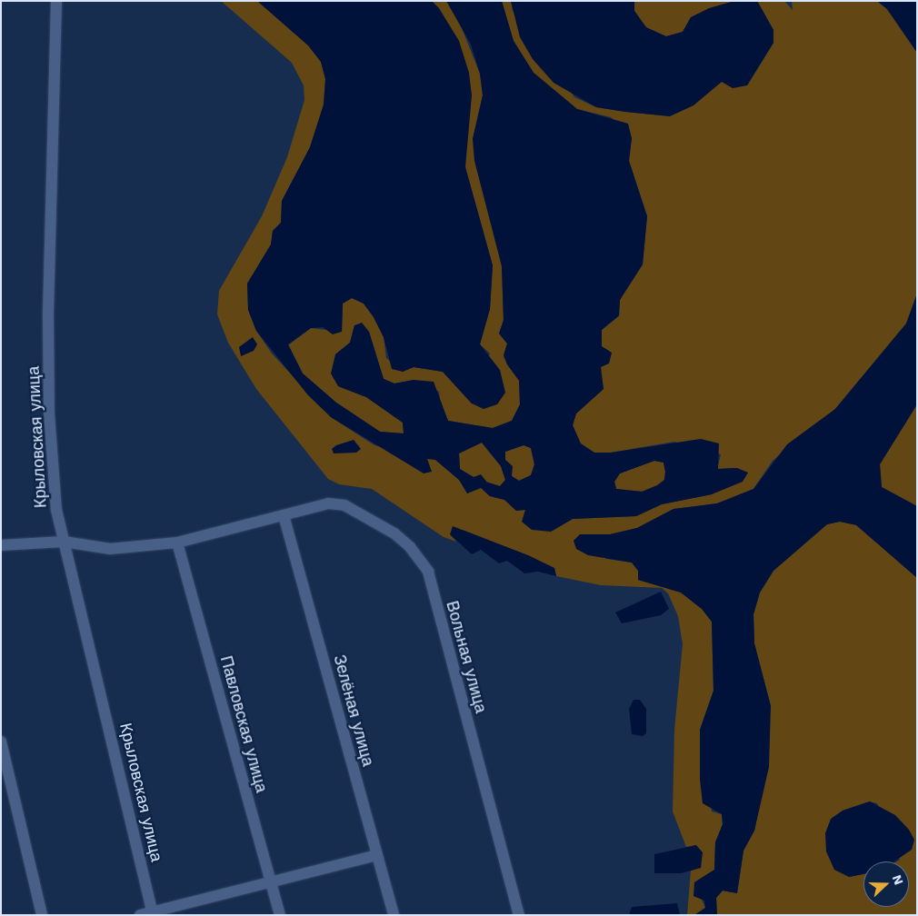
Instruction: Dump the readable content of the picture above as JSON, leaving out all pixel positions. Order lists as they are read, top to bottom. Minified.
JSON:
{"streets":{"street":["Крыловская улица","Вольная улица","Зелёная улица","Павловская улица"]},"crossings":[["Крыловская улица","Вольная улица"],["Вольная улица","Зелёная улица"],["Вольная улица","Павловская улица"]],"north":"right"}
